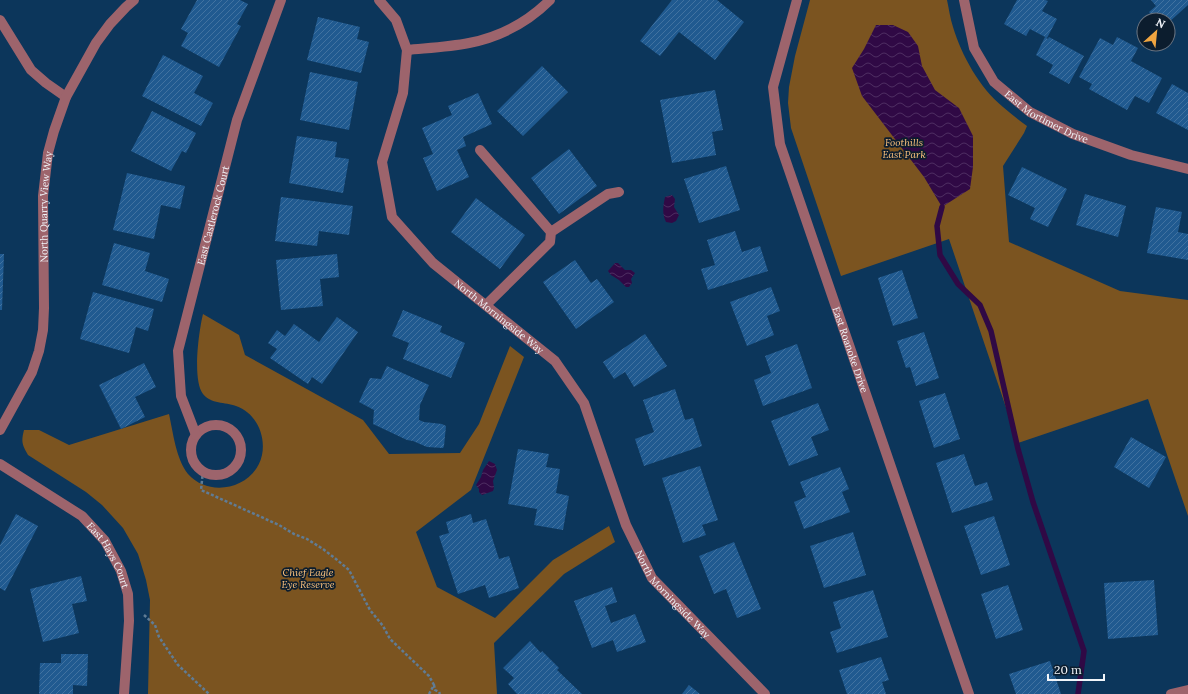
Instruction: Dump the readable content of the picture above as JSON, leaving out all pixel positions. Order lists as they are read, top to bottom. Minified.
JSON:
{"streets":{"street":["East Mortimer Drive","North Quarry View Way","East Castlerock Court","North Morningside Way","East Roanoke Drive","East Hays Court"]},"parks":["Foothills East Park","Chief Eagle Eye Reserve"],"scale_bar":"20 m","north":"top right"}
